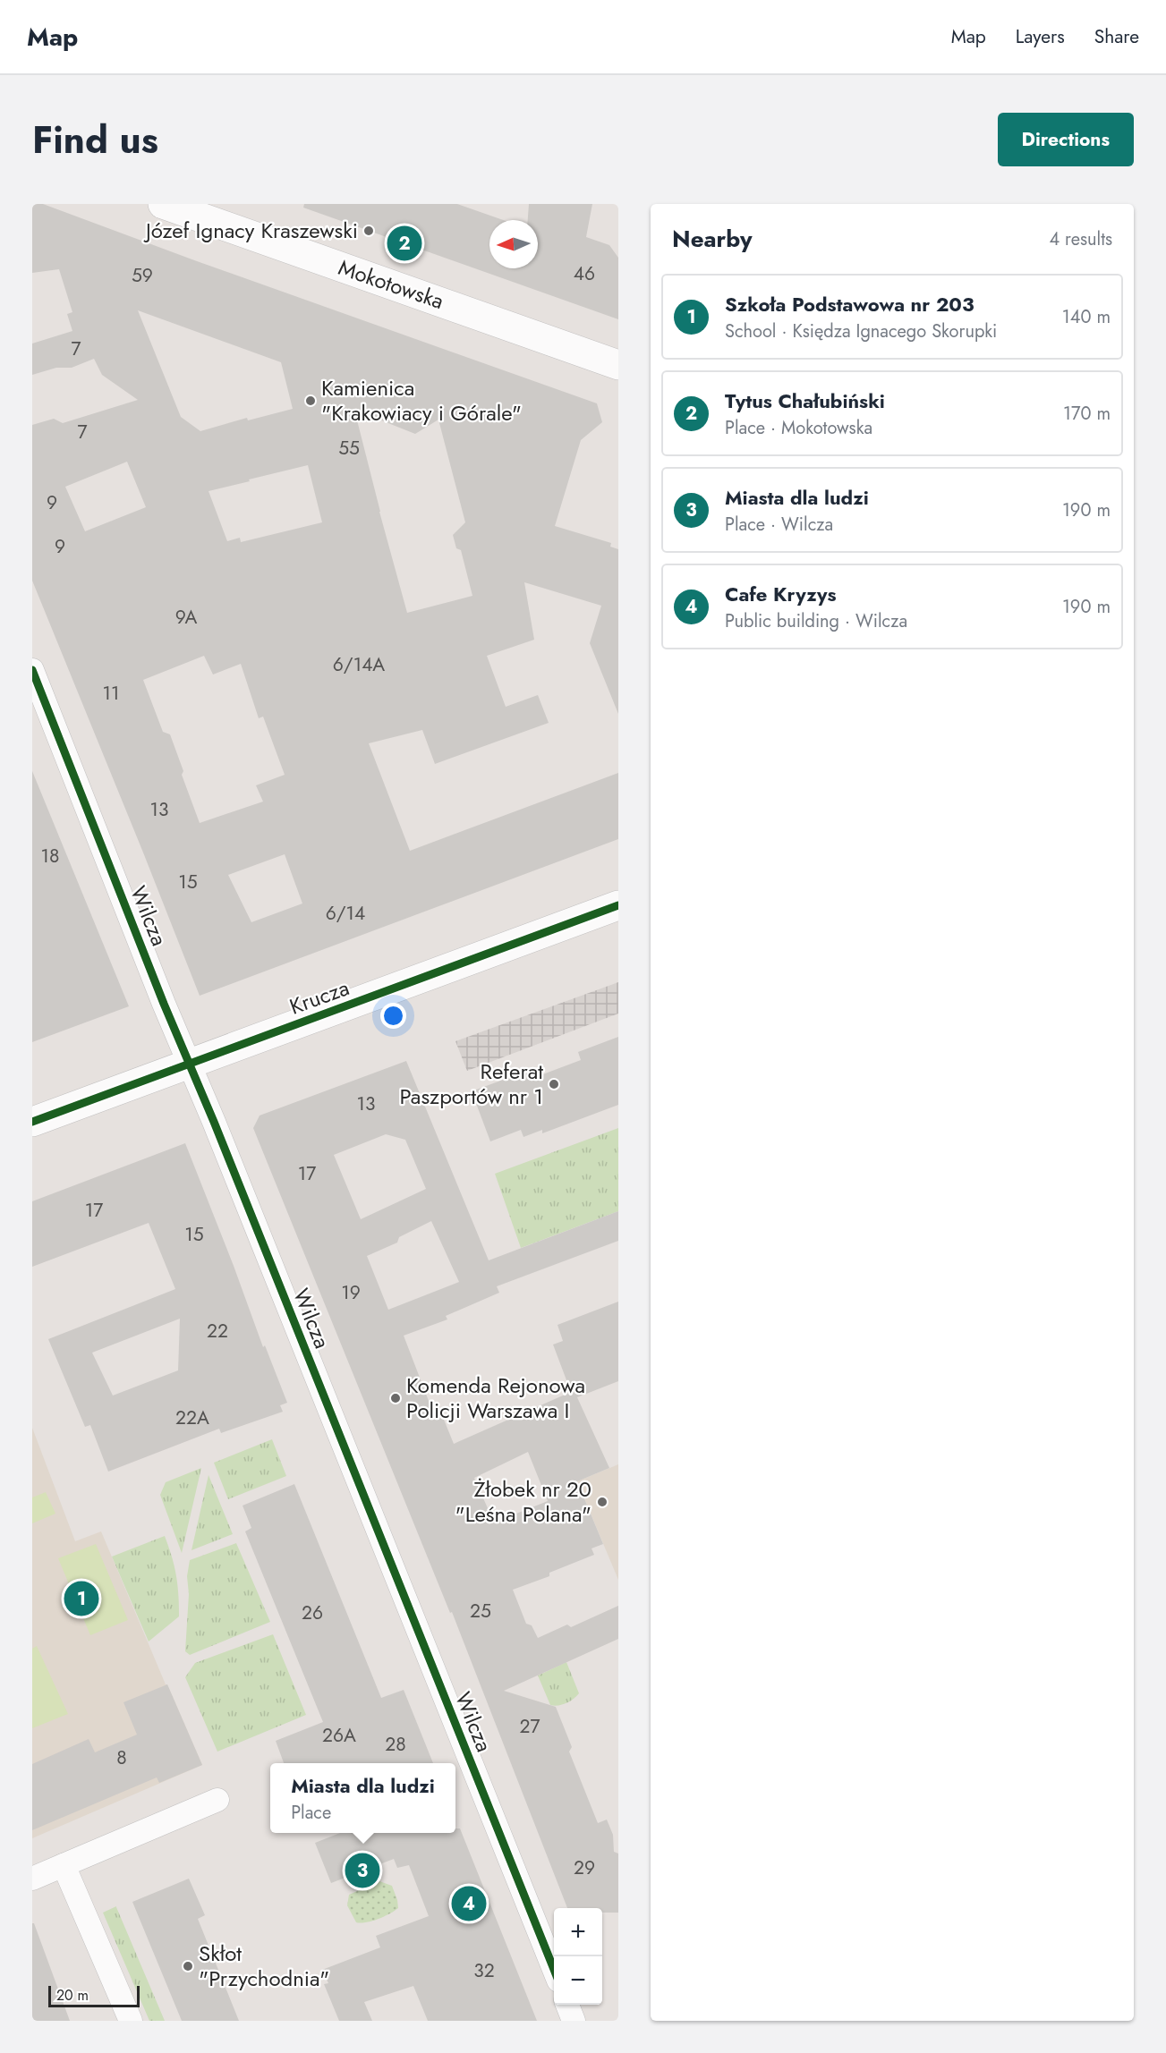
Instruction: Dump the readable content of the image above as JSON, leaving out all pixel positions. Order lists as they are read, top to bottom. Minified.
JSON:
{"streets":{"street":["Mokotowska","Wilcza","Krucza"]},"crossings":[["Wilcza","Krucza"]],"places":["Józef Ignacy Kraszewski","Kamienica \"Krakowiacy i Górale\"","Referat Paszportów nr 1","Komenda Rejonowa Policji Warszawa I","Żłobek nr 20 \"Leśna Polana\"","Skłot \"Przychodnia\""],"house_numbers":["46","59","7","7","55","9","9","9A","6/14A","11","13","18","15","6/14","13","17","17","15","19","22","22A","25","26","27","26A","28","8","29","32"],"scale_bar":"20 m","north":"left","page":{"header":"Map","nav":["Map","Layers","Share"],"title":"Find us","buttons":"Directions","heading":["Nearby","4 results"],"pins":["2","1","3","4"],"list":[{"mark":"1","name":"Szkoła Podstawowa nr 203","note":"School · Księdza Ignacego Skorupki","value":"140 m"},{"mark":"2","name":"Tytus Chałubiński","note":"Place · Mokotowska","value":"170 m"},{"mark":"3","name":"Miasta dla ludzi","note":"Place · Wilcza","value":"190 m"},{"mark":"4","name":"Cafe Kryzys","note":"Public building · Wilcza","value":"190 m"}],"popup":["Miasta dla ludzi","Place"],"map_buttons":["+","−"],"scale":"20 m"}}
